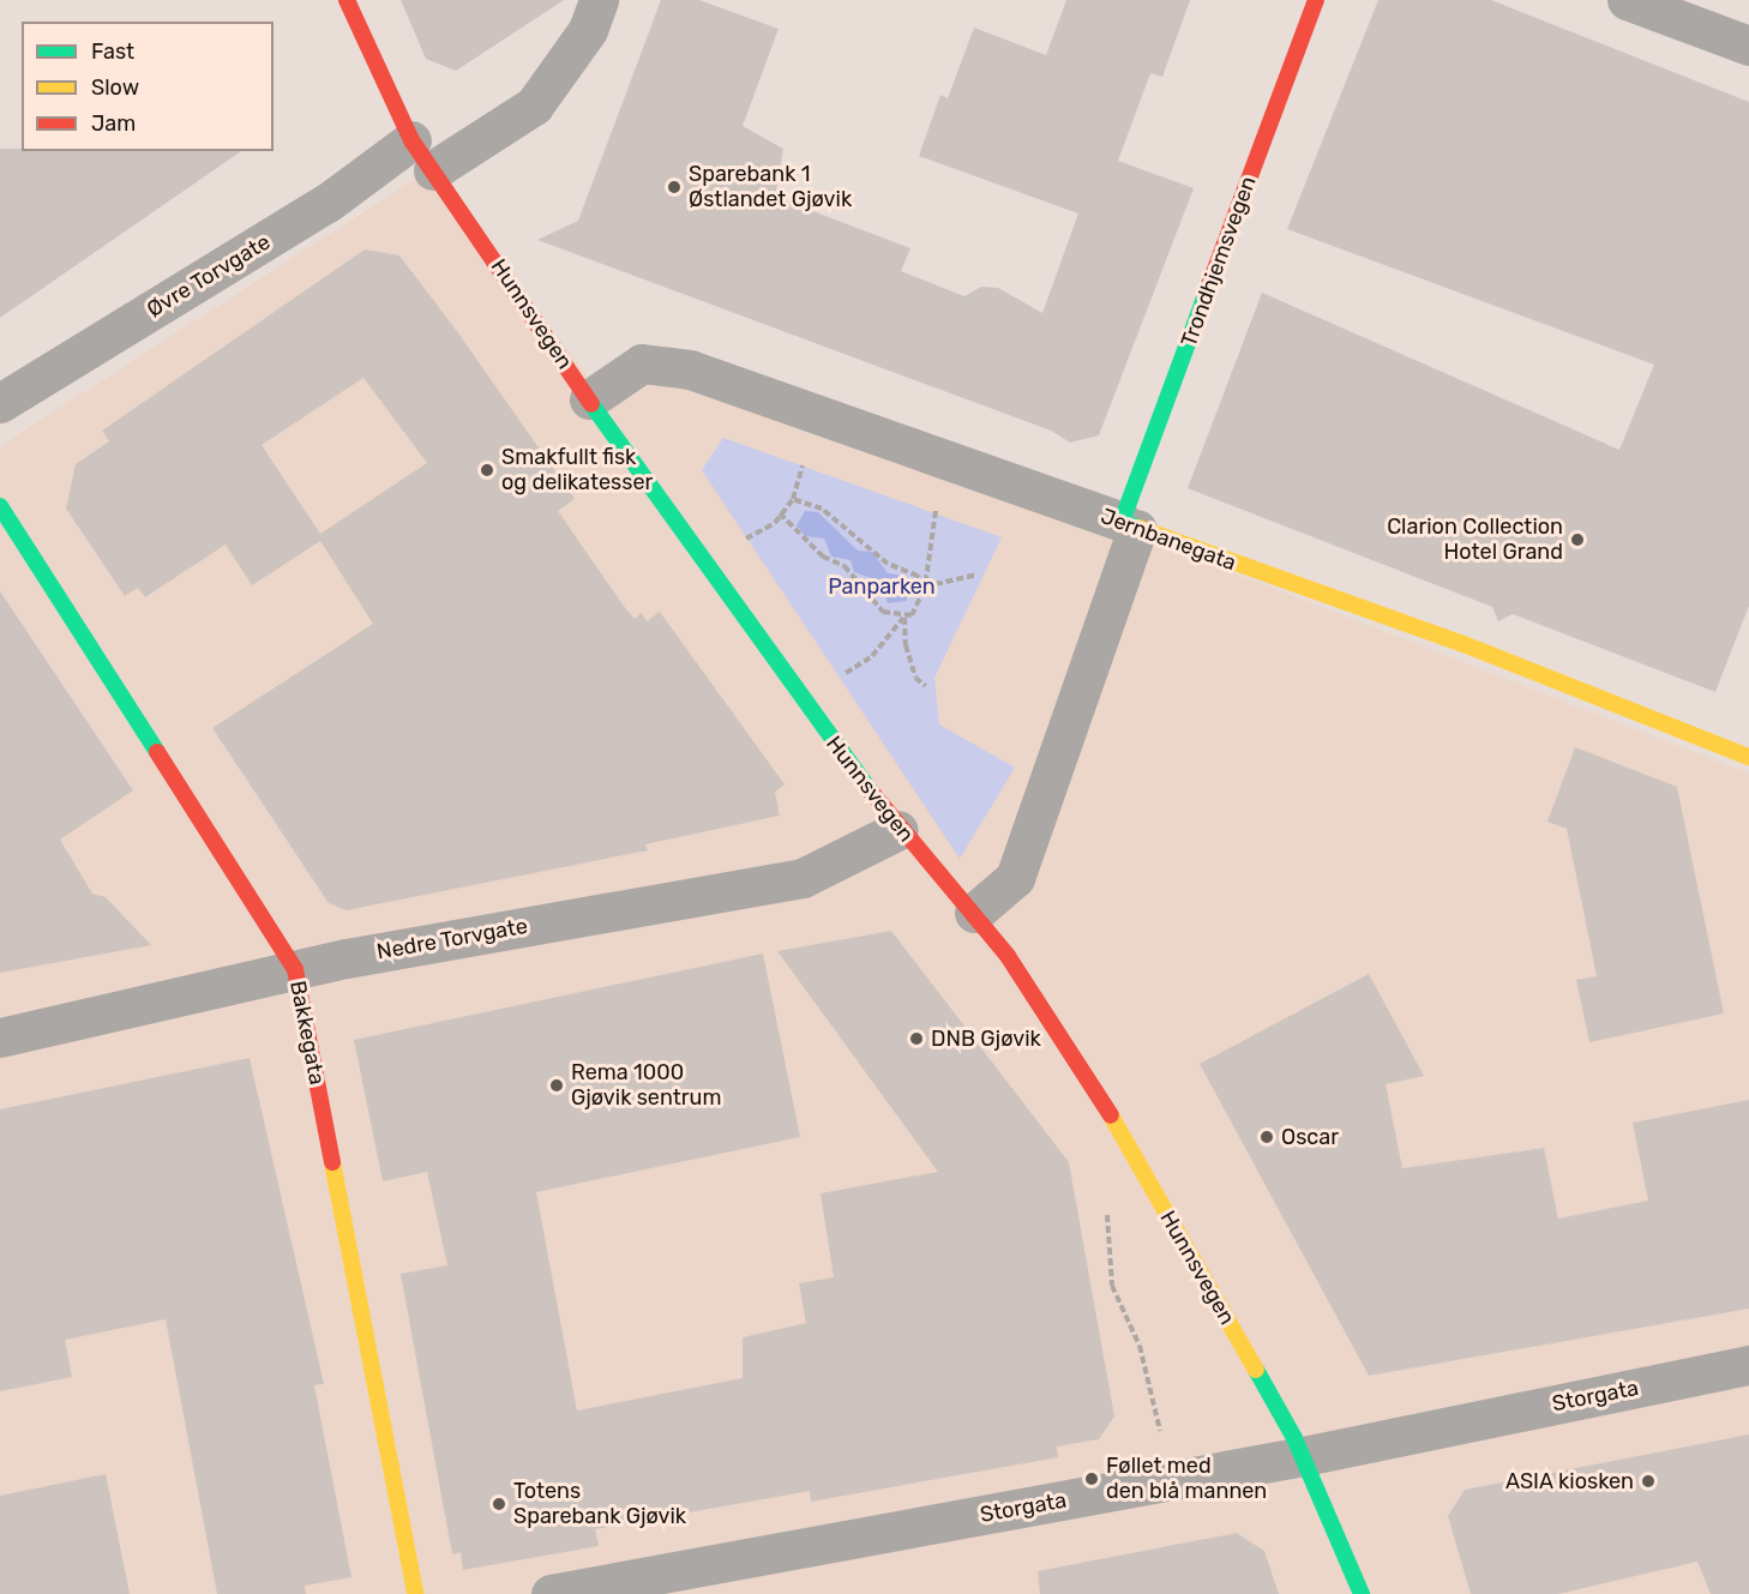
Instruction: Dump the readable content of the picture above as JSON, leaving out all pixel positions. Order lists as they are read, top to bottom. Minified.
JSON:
{"streets":{"street":["Trondhjemsvegen","Øvre Torvgate","Hunnsvegen","Jernbanegata","Nedre Torvgate","Bakkegata","Storgata"]},"crossings":[["Trondhjemsvegen","Hunnsvegen"],["Trondhjemsvegen","Jernbanegata"],["Øvre Torvgate","Hunnsvegen"],["Hunnsvegen","Jernbanegata"],["Hunnsvegen","Nedre Torvgate"],["Hunnsvegen","Storgata"],["Nedre Torvgate","Bakkegata"]],"parks":["Panparken"],"places":["Sparebank 1 Østlandet Gjøvik","Smakfullt fisk og delikatesser","Clarion Collection Hotel Grand","DNB Gjøvik","Rema 1000 Gjøvik sentrum","Oscar","Føllet med den blå mannen","ASIA kiosken","Totens Sparebank Gjøvik"],"legend":["Fast","Slow","Jam"]}
